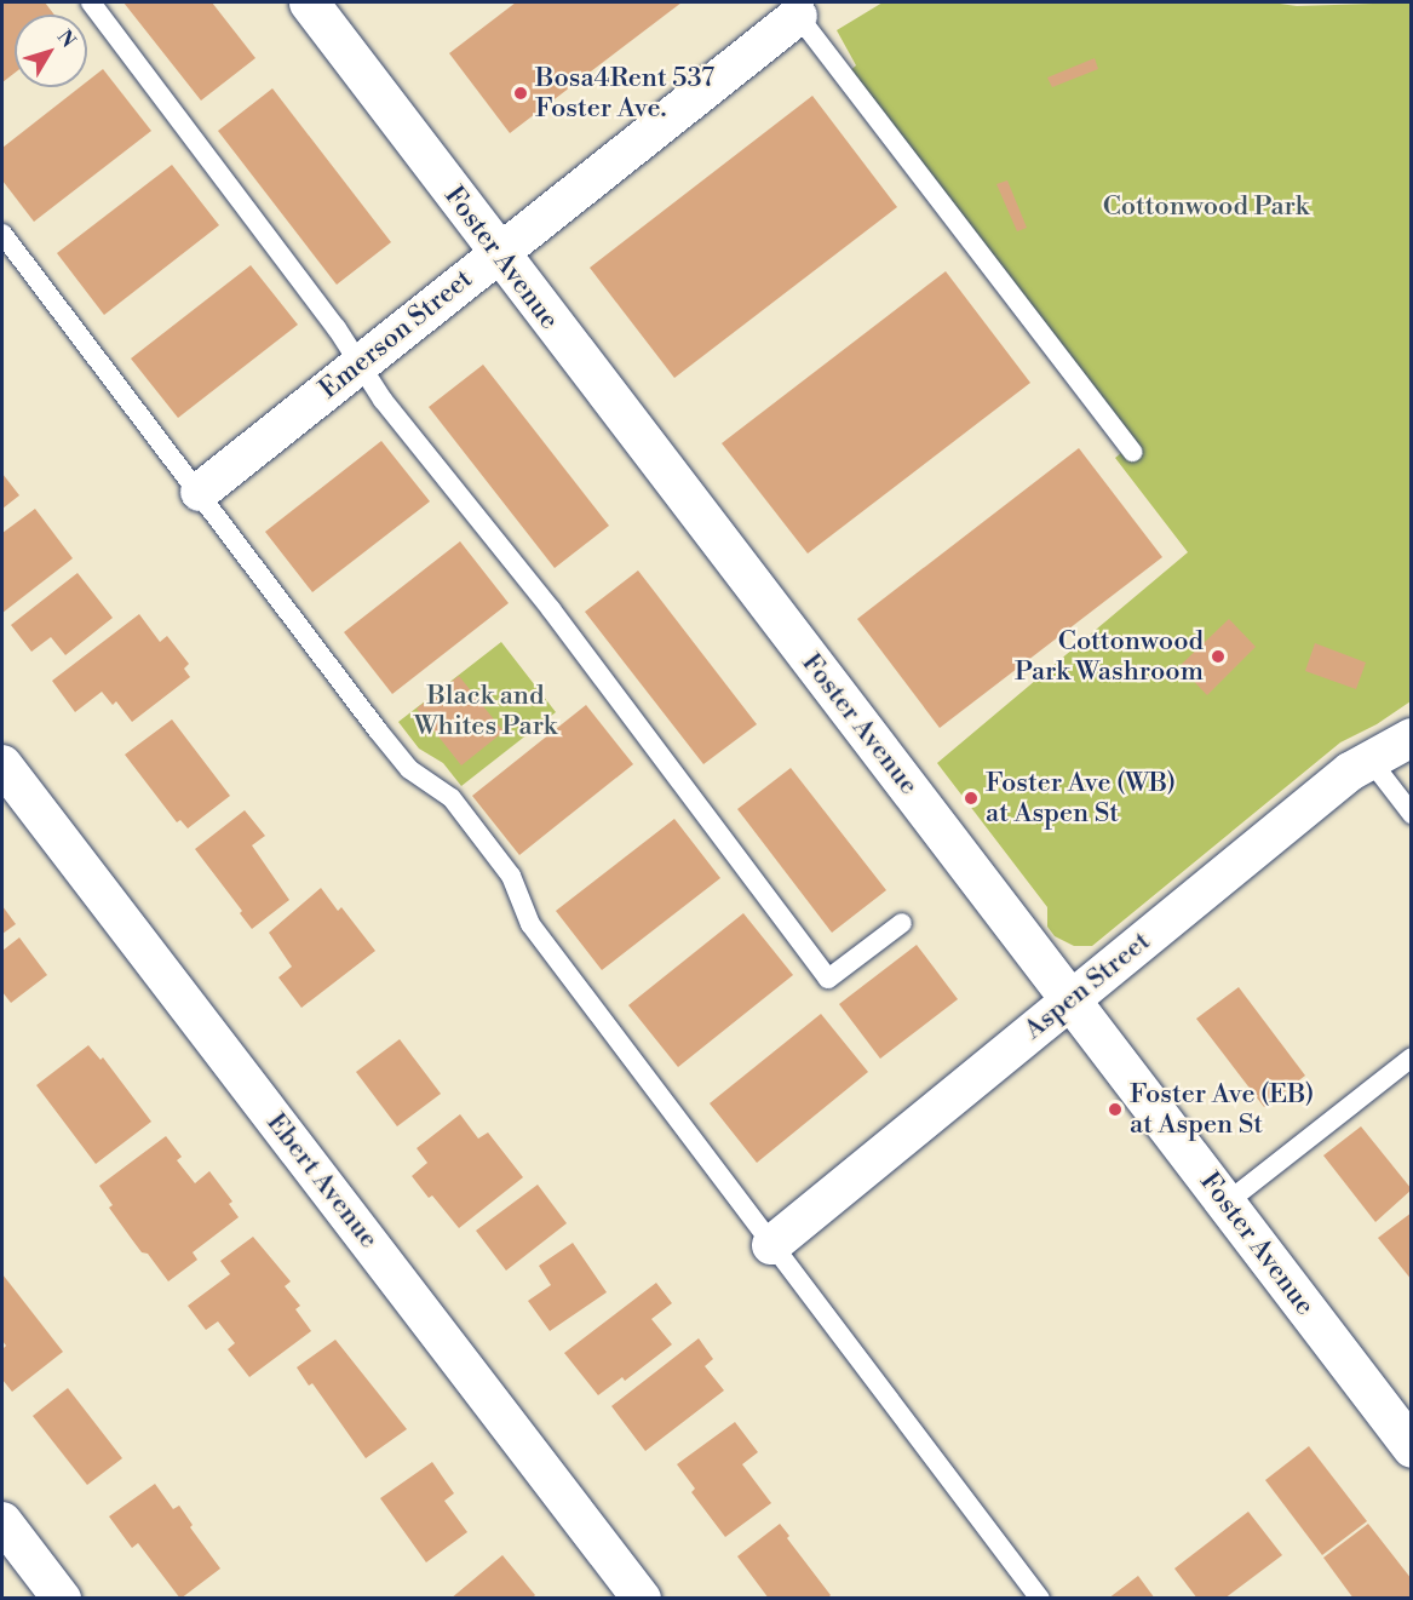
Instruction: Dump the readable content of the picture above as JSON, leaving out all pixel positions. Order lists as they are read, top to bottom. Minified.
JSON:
{"streets":{"street":["Foster Avenue","Emerson Street","Aspen Street","Ebert Avenue"]},"crossings":[["Foster Avenue","Emerson Street"],["Foster Avenue","Aspen Street"]],"parks":["Cottonwood Park","Black and Whites Park"],"places":["Bosa4Rent 537 Foster Ave.","Cottonwood Park Washroom","Foster Ave (WB) at Aspen St","Foster Ave (EB) at Aspen St"],"north":"top right"}
